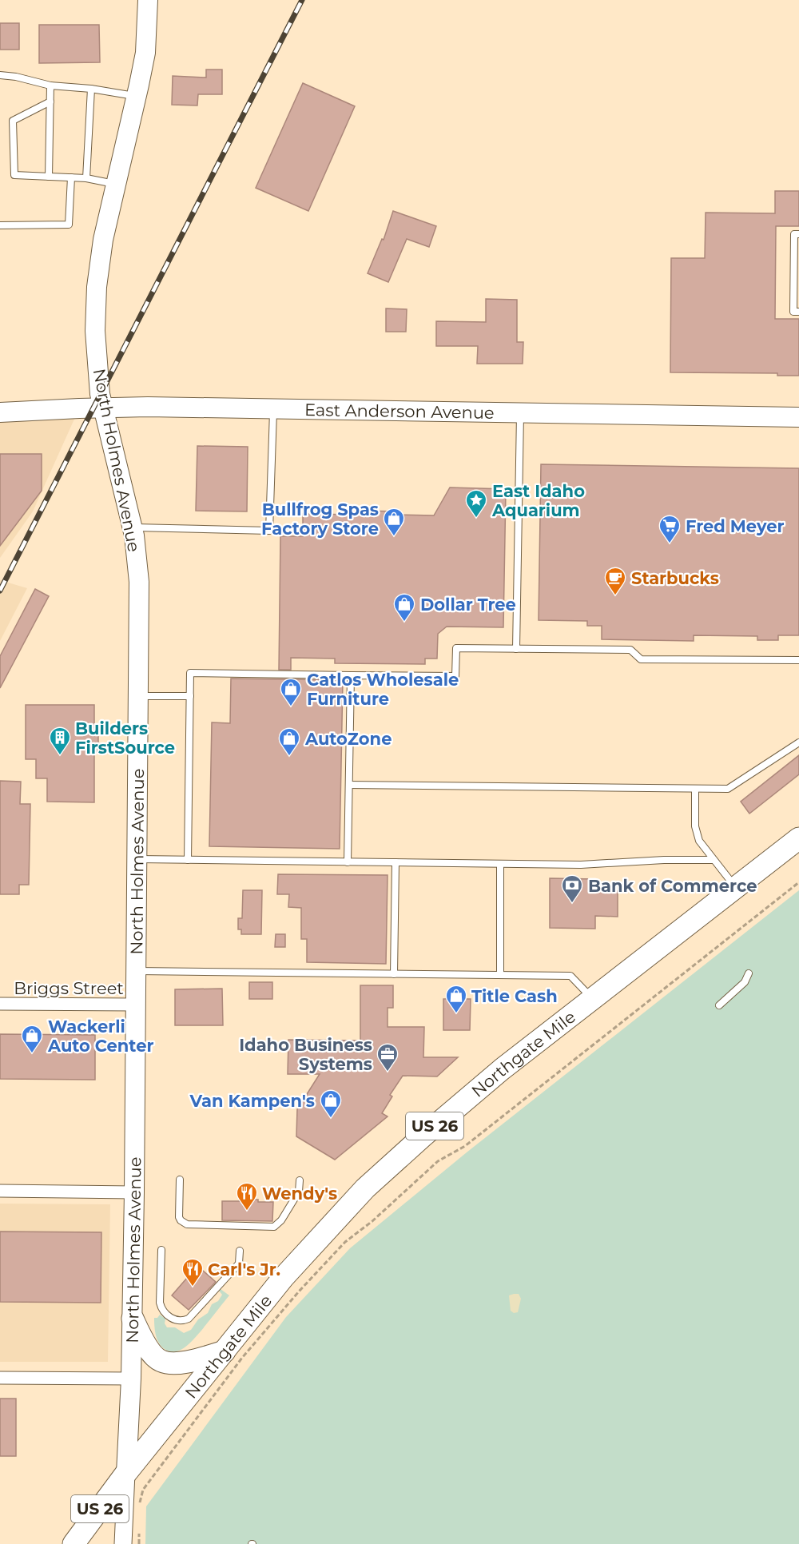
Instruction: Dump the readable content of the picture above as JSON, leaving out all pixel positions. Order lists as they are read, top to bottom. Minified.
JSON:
{"streets":{"highway":["Northgate Mile","US 26"],"main road":["East Anderson Avenue","North Holmes Avenue"],"street":["Briggs Street"]},"crossings":[["East Anderson Avenue","North Holmes Avenue"],["North Holmes Avenue","Briggs Street"],["North Holmes Avenue","Northgate Mile"]],"places":{"place":["East Idaho Aquarium"],"shop":["Bullfrog Spas Factory Store","Dollar Tree","Catlos Wholesale Furniture","AutoZone","Title Cash","Wackerli Auto Center","Van Kampen's"],"supermarket":["Fred Meyer"],"cafe":["Starbucks"],"building":["Builders FirstSource"],"bank":["Bank of Commerce"],"office":["Idaho Business Systems"],"restaurant":["Wendy's","Carl's Jr."]}}
